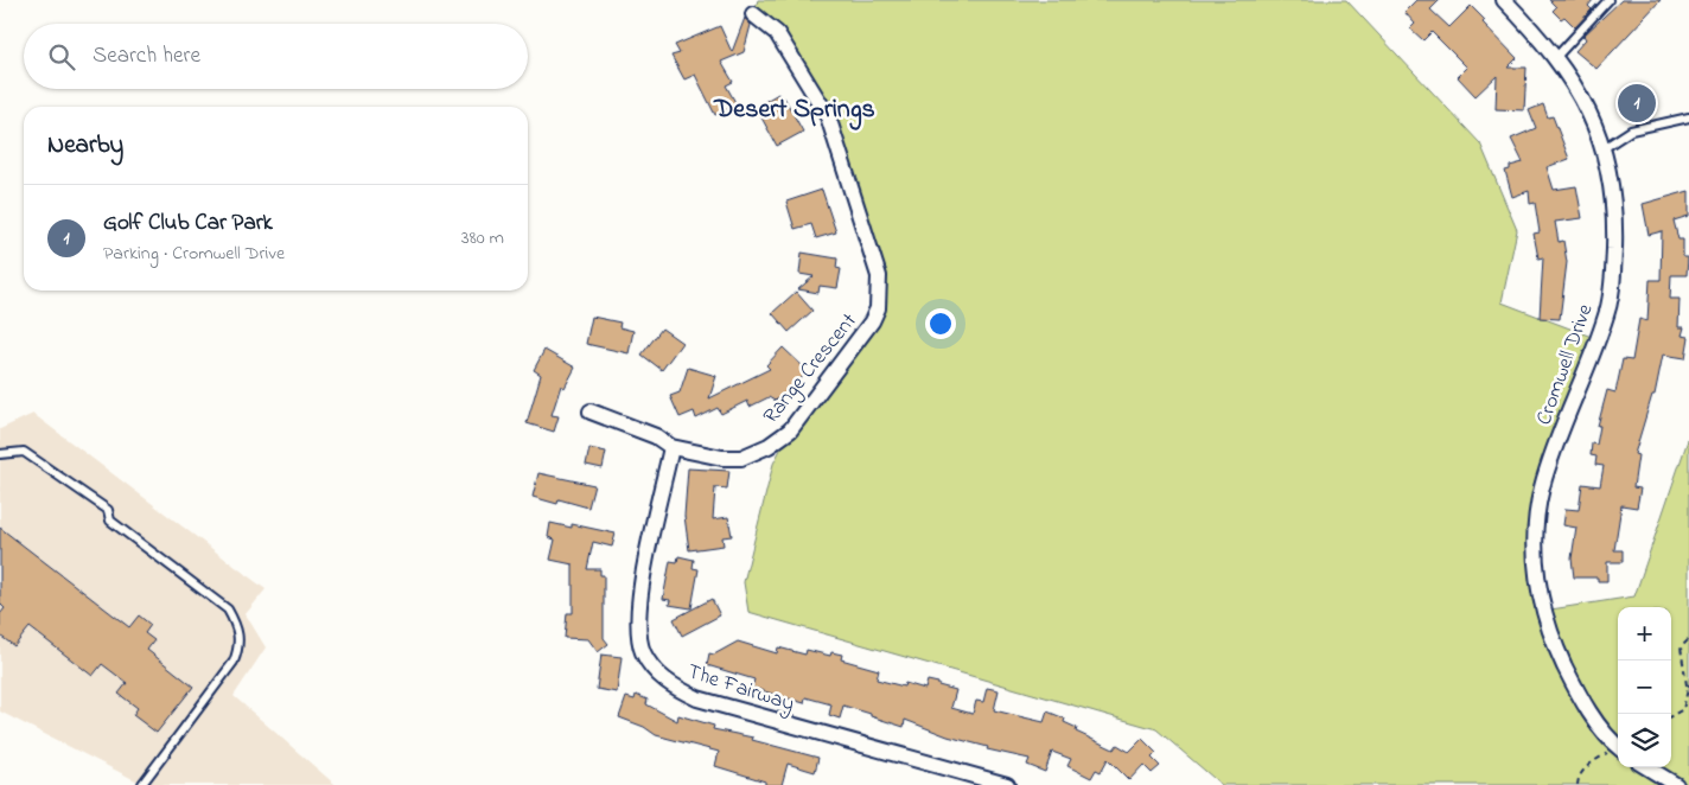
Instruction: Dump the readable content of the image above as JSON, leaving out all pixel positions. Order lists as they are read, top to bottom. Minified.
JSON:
{"streets":{"street":["Cromwell Drive","Range Crescent","The Fairway"]},"crossings":[["Range Crescent","The Fairway"]],"districts":["Desert Springs"],"page":{"search":"Search here","pins":"1","heading":"Nearby","list":[{"mark":"1","name":"Golf Club Car Park","note":"Parking · Cromwell Drive","value":"380 m"}],"map_buttons":["+","−"]}}
